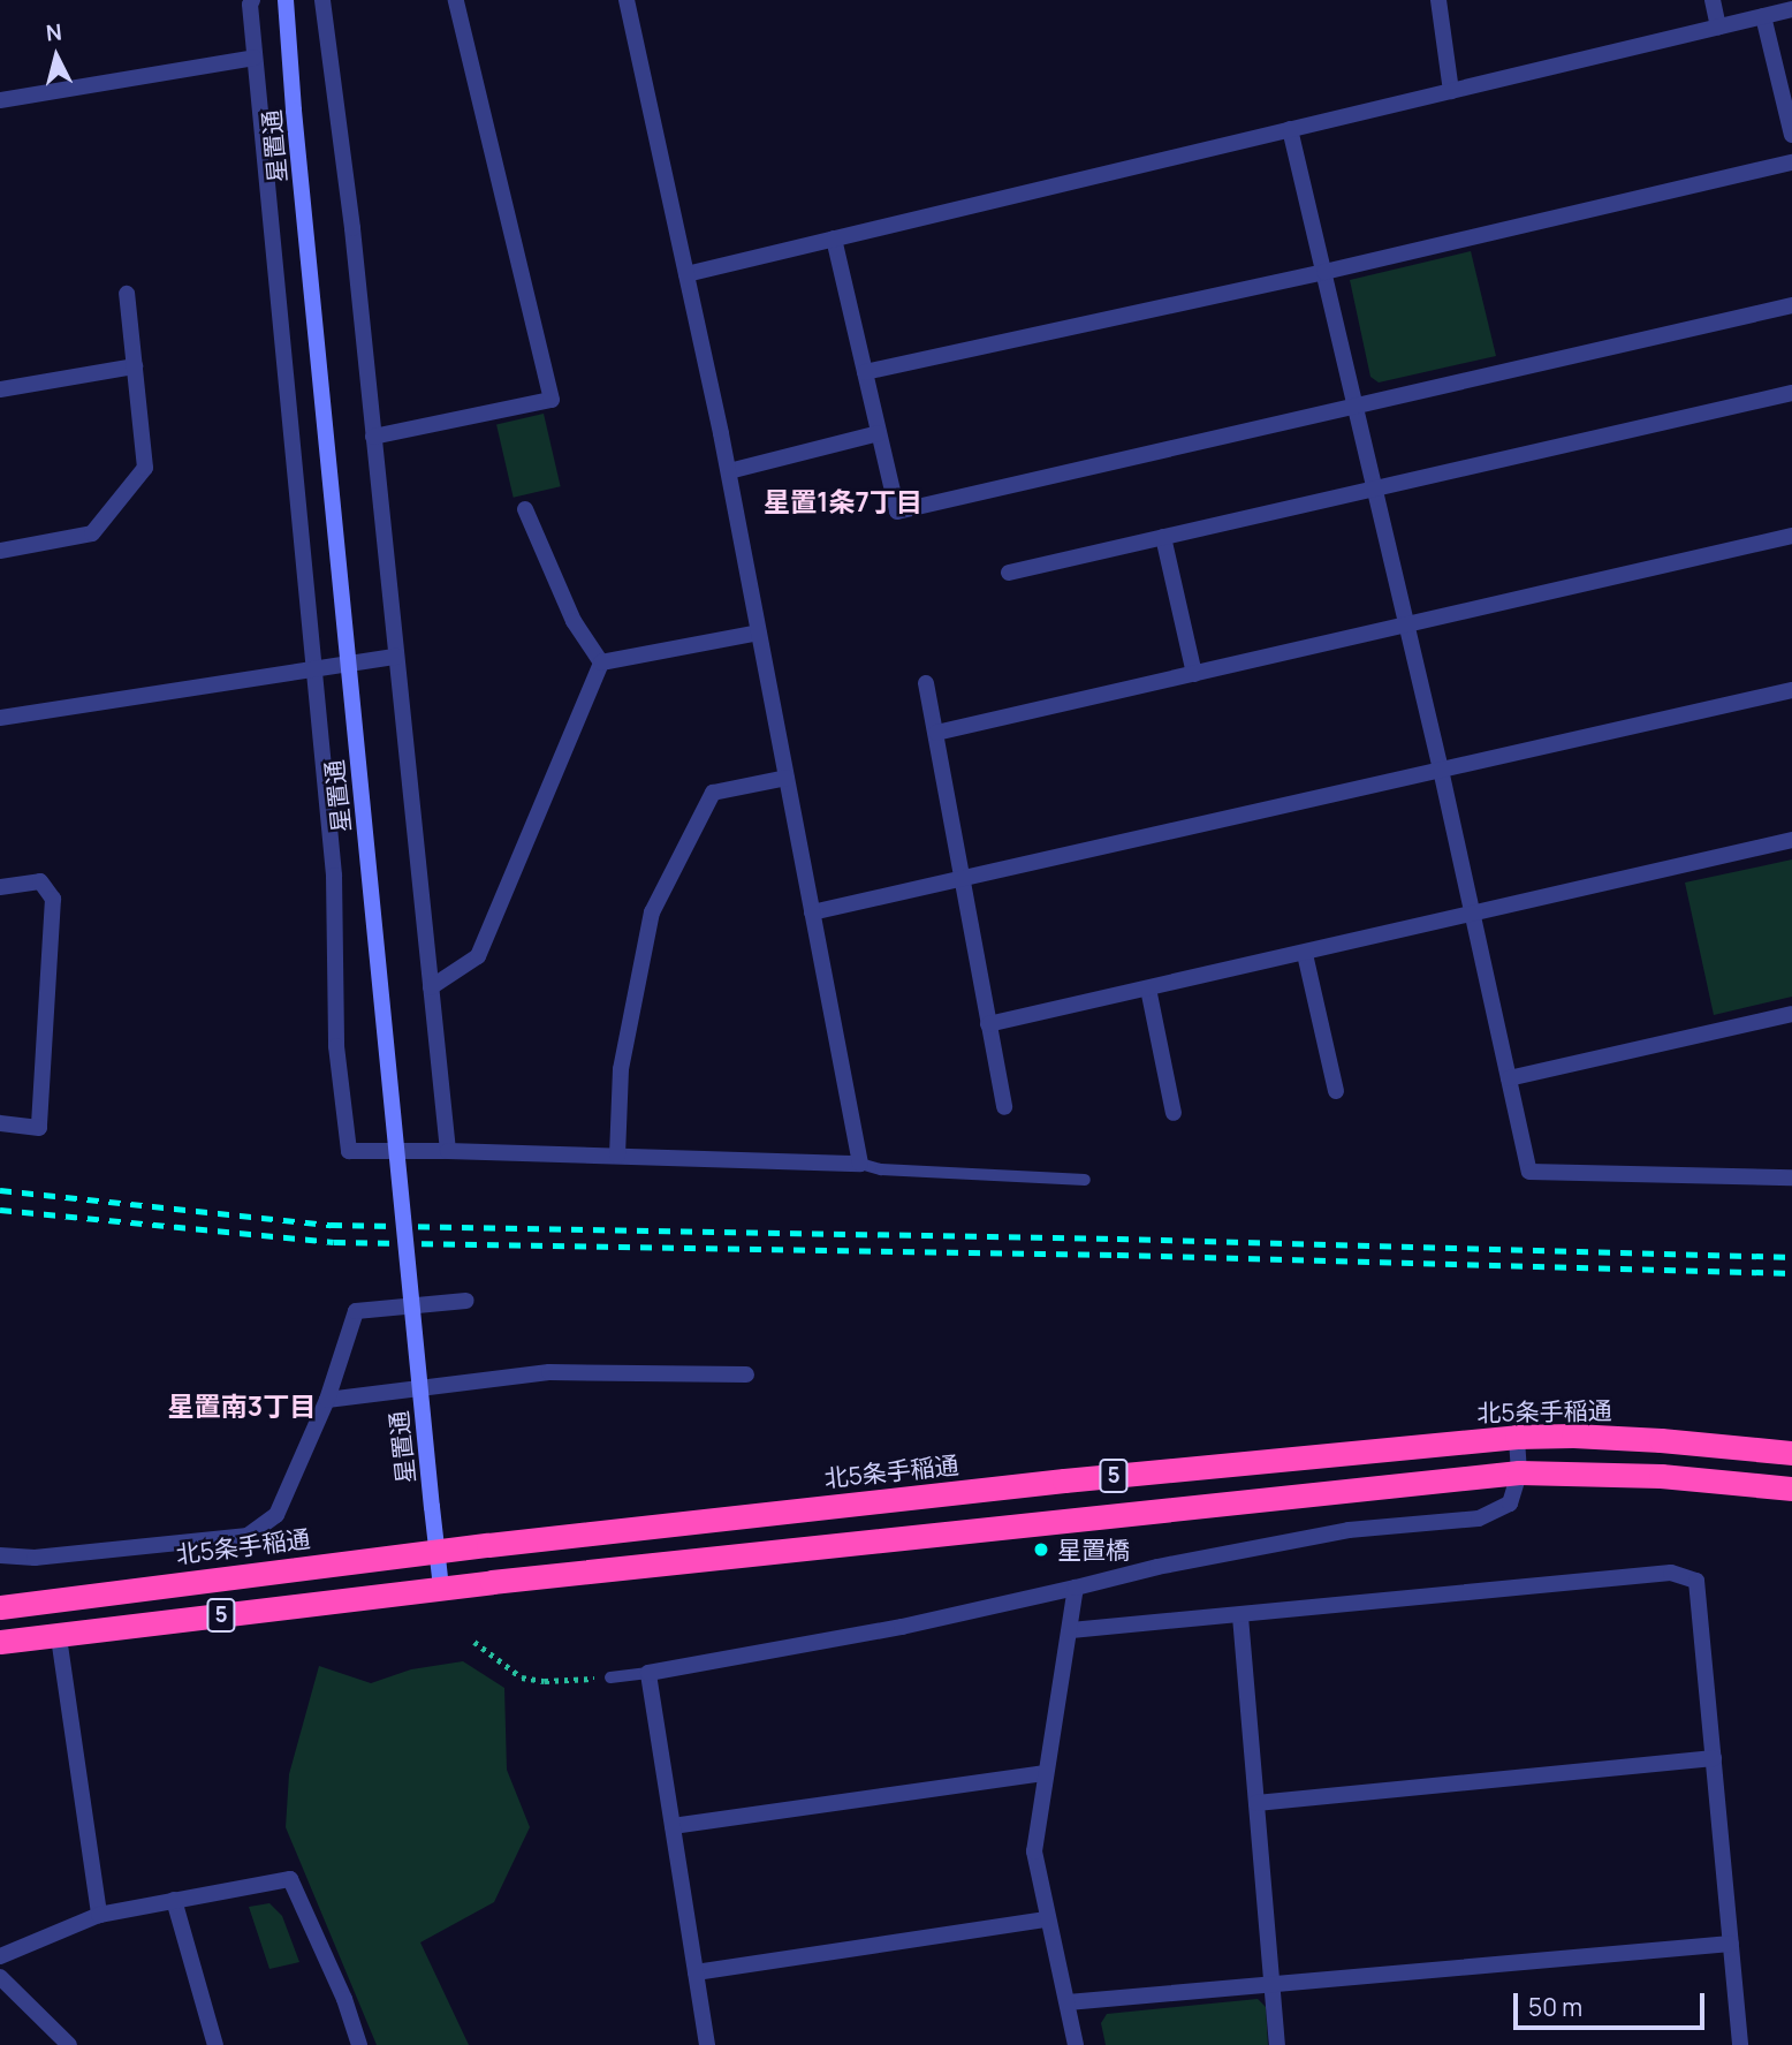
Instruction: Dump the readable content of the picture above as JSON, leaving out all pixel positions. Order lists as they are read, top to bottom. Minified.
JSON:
{"streets":{"highway":["北5条手稲通","5"],"street":["星置通"]},"crossings":[["星置通","北5条手稲通"],["星置通","5"]],"districts":["星置1条7丁目","星置南3丁目"],"places":["星置橋"],"scale_bar":"50 m","north":"top"}
